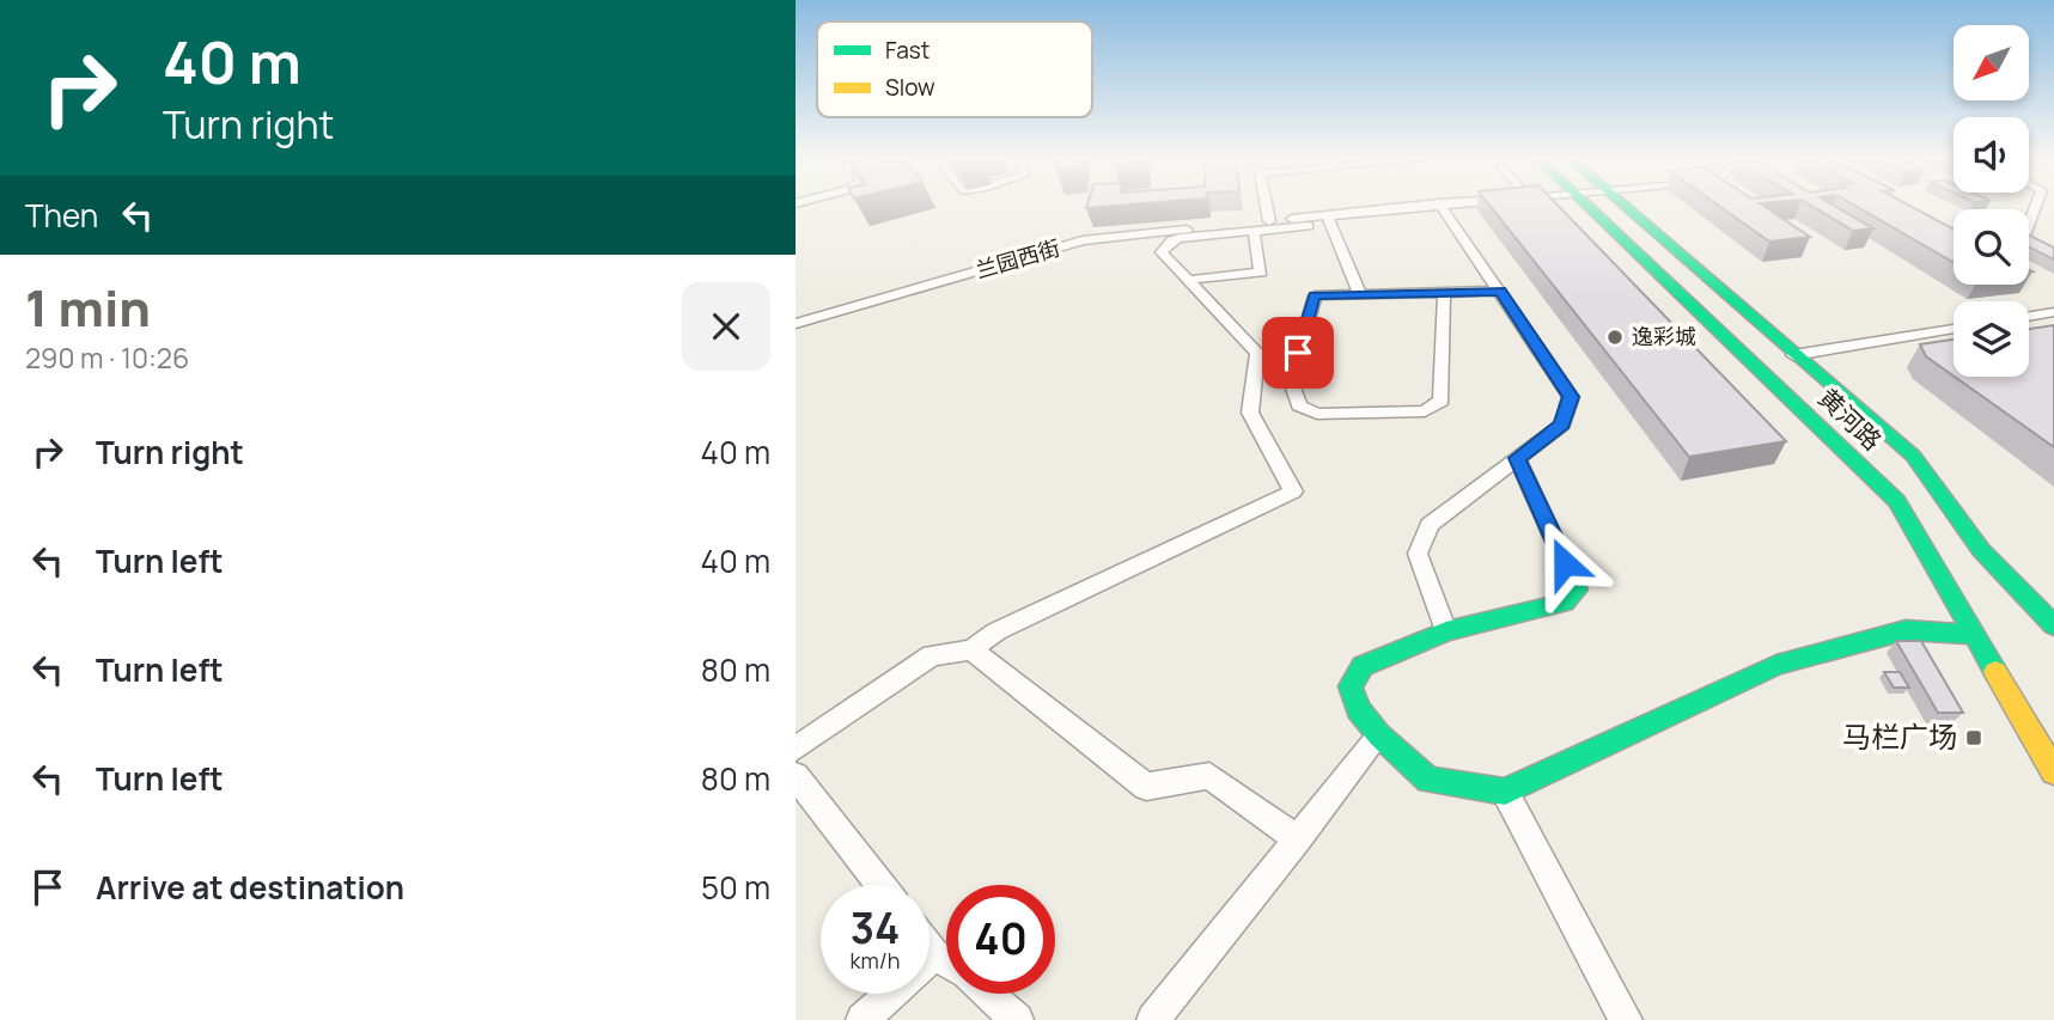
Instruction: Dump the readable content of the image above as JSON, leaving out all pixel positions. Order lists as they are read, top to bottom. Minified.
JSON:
{"streets":{"main road":["黄河路"],"street":["兰园西街"]},"places":{"other":["逸彩城"],"transit":["马栏广场"]},"legend":["Fast","Slow"],"north":"bottom left","page":{"turn":["40 m","Turn right"],"then":"Then","heading":["1 min","290 m · 10:26"],"list":[{"name":"Turn right","value":"40 m"},{"name":"Turn left","value":"40 m"},{"name":"Turn left","value":"80 m"},{"name":"Turn left","value":"80 m"},{"name":"Arrive at destination","value":"50 m"}],"speed":"34 km/h","limit":"40"}}
